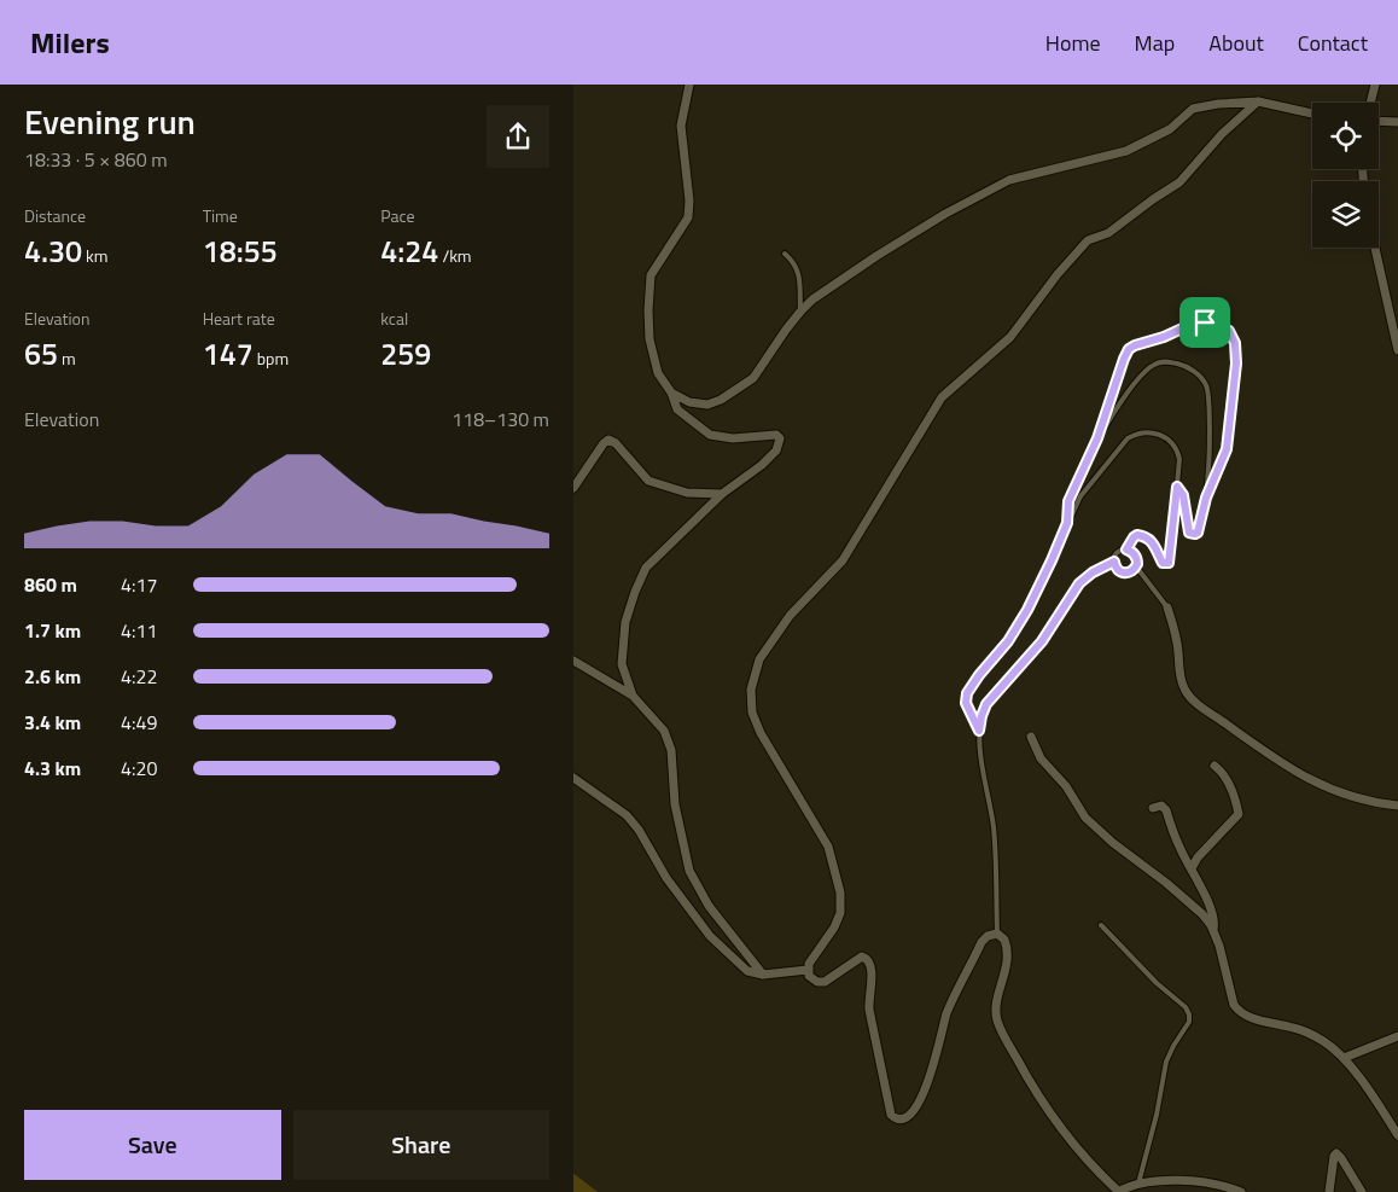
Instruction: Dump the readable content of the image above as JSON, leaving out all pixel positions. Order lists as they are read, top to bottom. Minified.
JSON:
{"page":{"header":"Milers","nav":["Home","Map","About","Contact"],"heading":["Evening run","18:33 · 5 × 860 m"],"stats":[["Distance","4.30 km"],["Time","18:55"],["Pace","4:24 /km"],["Elevation","65 m"],["Heart rate","147 bpm"],["kcal","259"]],"chart":["Elevation","118–130 m"],"list":[{"name":"860 m","note":"4:17"},{"name":"1.7 km","note":"4:11"},{"name":"2.6 km","note":"4:22"},{"name":"3.4 km","note":"4:49"},{"name":"4.3 km","note":"4:20"}],"buttons":["Save","Share"]}}
